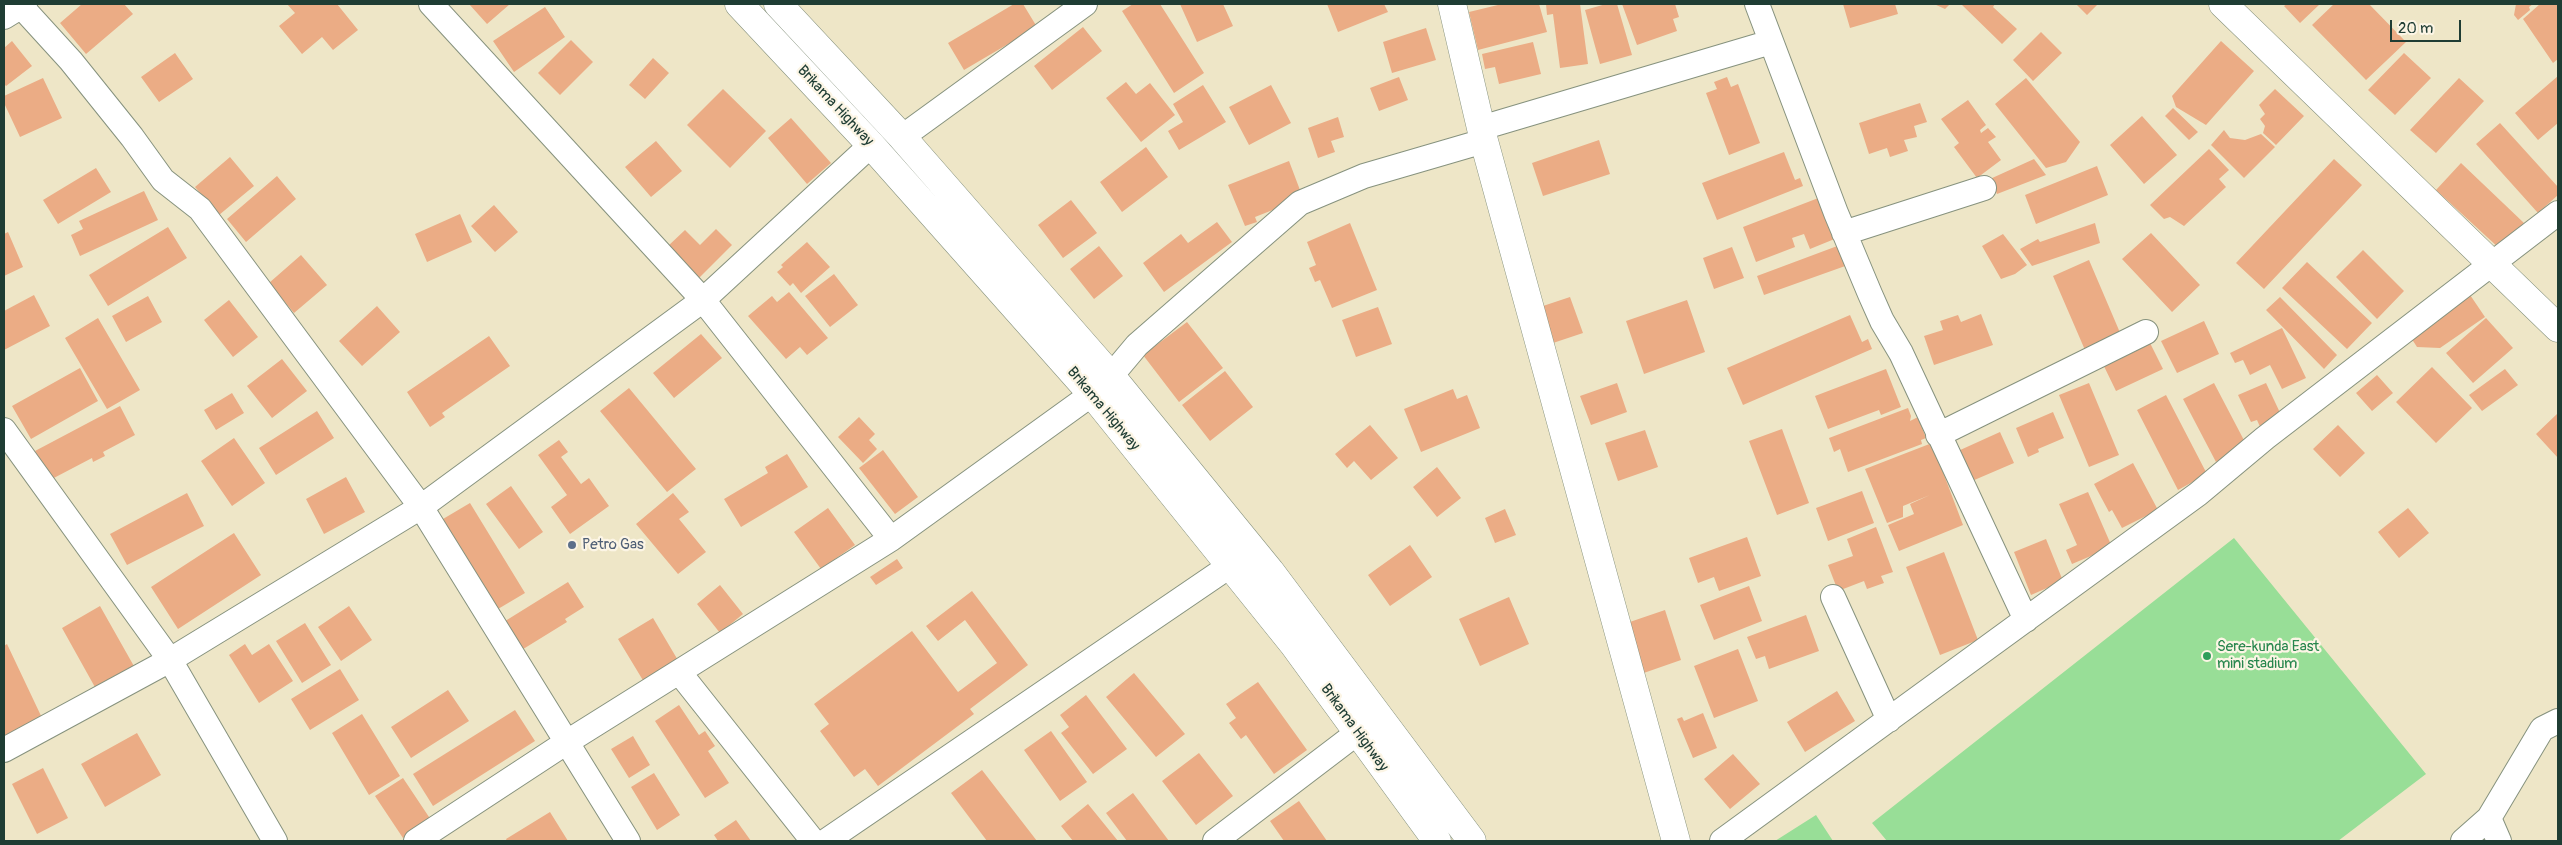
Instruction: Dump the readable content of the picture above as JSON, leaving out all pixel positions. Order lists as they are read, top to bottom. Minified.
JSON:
{"streets":{"main road":["Brikama Highway"]},"places":["Petro Gas","Sere-kunda East mini stadium"],"scale_bar":"20 m"}
